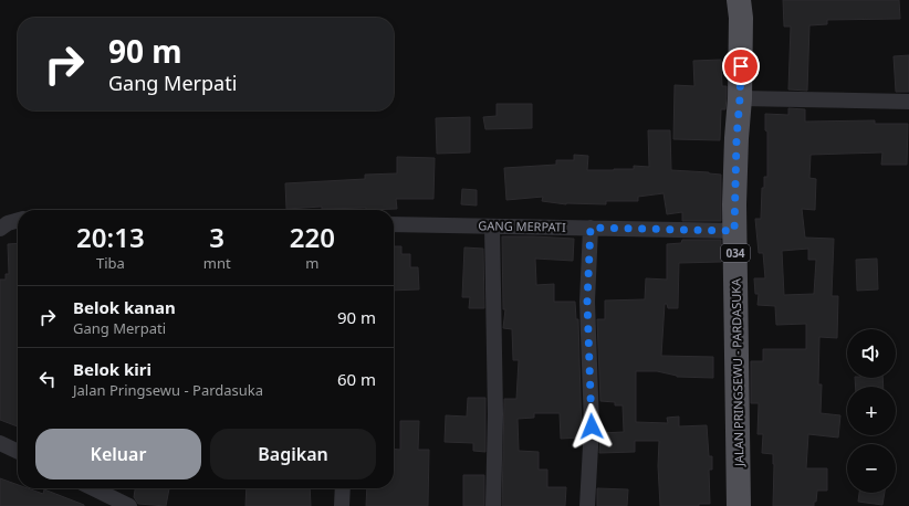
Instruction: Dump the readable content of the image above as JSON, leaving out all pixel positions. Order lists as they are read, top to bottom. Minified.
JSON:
{"streets":{"main road":["034","JALAN PRINGSEWU - PARDASUKA"],"street":["GANG MERPATI"]},"crossings":[["GANG MERPATI","JALAN PRINGSEWU - PARDASUKA"]],"page":{"turn":["90 m","Gang Merpati"],"eta":["20:13","Tiba","3","mnt","220","m"],"list":[{"name":"Belok kanan","note":"Gang Merpati","value":"90 m"},{"name":"Belok kiri","note":"Jalan Pringsewu - Pardasuka","value":"60 m"}],"map_buttons":["+","−"],"buttons":["Keluar","Bagikan"]}}
